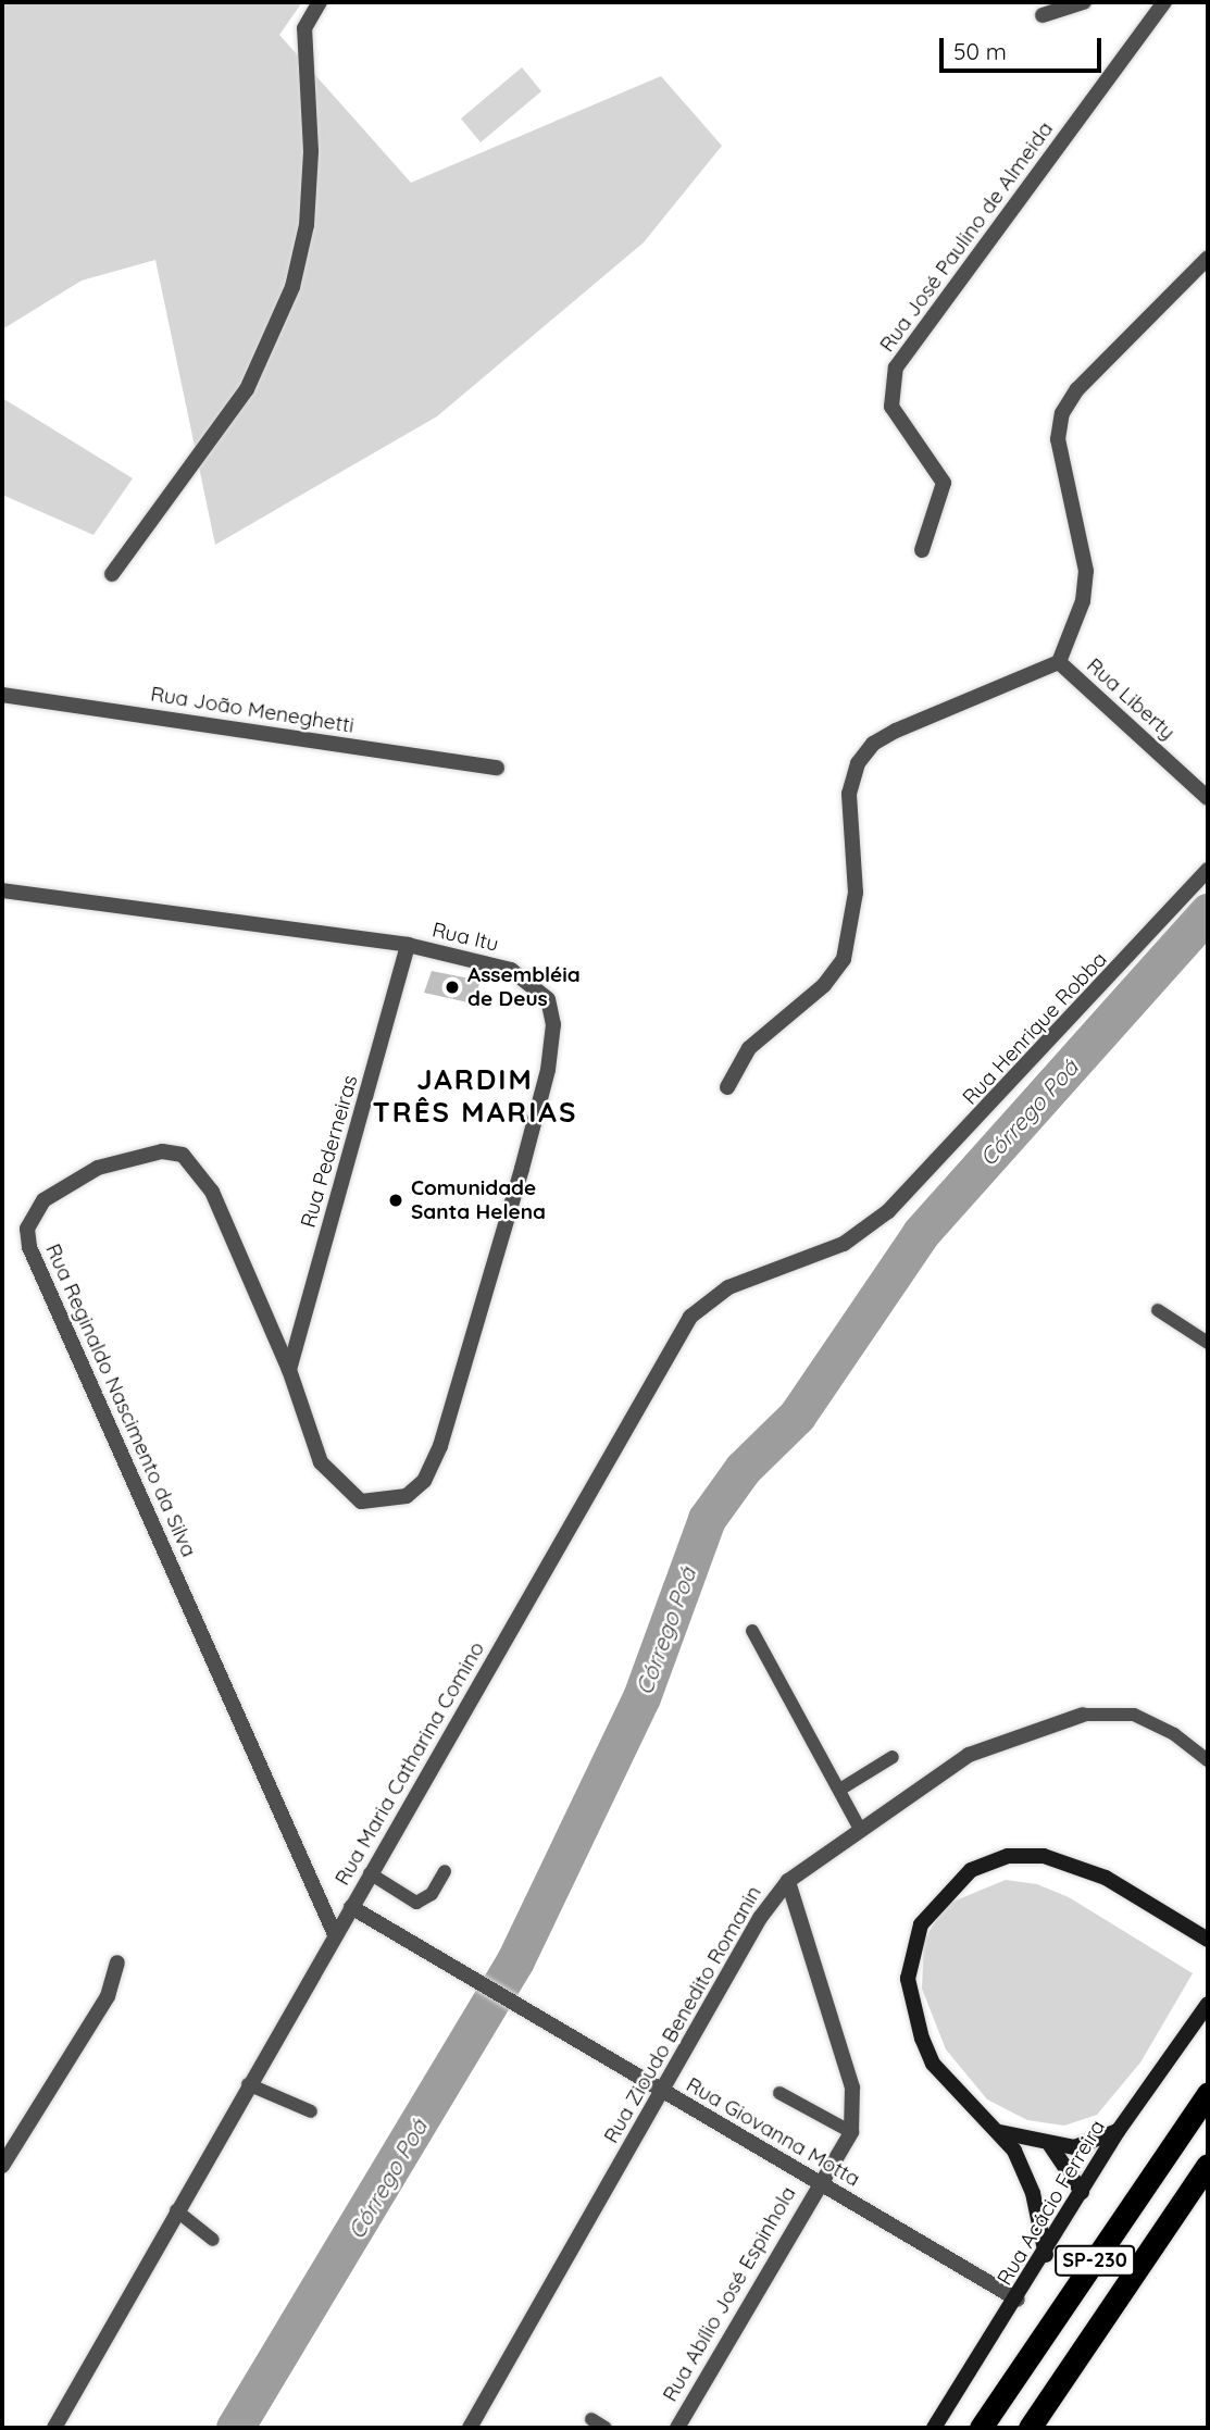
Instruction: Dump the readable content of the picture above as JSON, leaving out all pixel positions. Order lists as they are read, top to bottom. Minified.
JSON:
{"streets":{"highway":["SP-230"],"main road":["Rua Acácio Ferreira"],"street":["Rua José Paulino de Almeida","Rua Liberty","Rua João Meneghetti","Rua Itu","Rua Henrique Robba","Rua Pederneiras","Rua Reginaldo Nascimento da Silva","Rua Maria Catharina Comino","Rua Zioudo Benedito Romanin","Rua Giovanna Motta","Rua Abílio José Espinhola"]},"crossings":[["Rua Itu","Rua Pederneiras"],["Rua Itu","Rua Reginaldo Nascimento da Silva"],["Rua Henrique Robba","Rua Maria Catharina Comino"],["Rua Pederneiras","Rua Reginaldo Nascimento da Silva"],["Rua Reginaldo Nascimento da Silva","Rua Maria Catharina Comino"],["Rua Maria Catharina Comino","Rua Giovanna Motta"],["Rua Zioudo Benedito Romanin","Rua Giovanna Motta"],["Rua Giovanna Motta","Rua Acácio Ferreira"],["Rua Giovanna Motta","Rua Abílio José Espinhola"]],"districts":["JARDIM TRÊS MARIAS"],"water":["Córrego Poá"],"places":["Assembléia de Deus","Comunidade Santa Helena"],"scale_bar":"50 m"}
